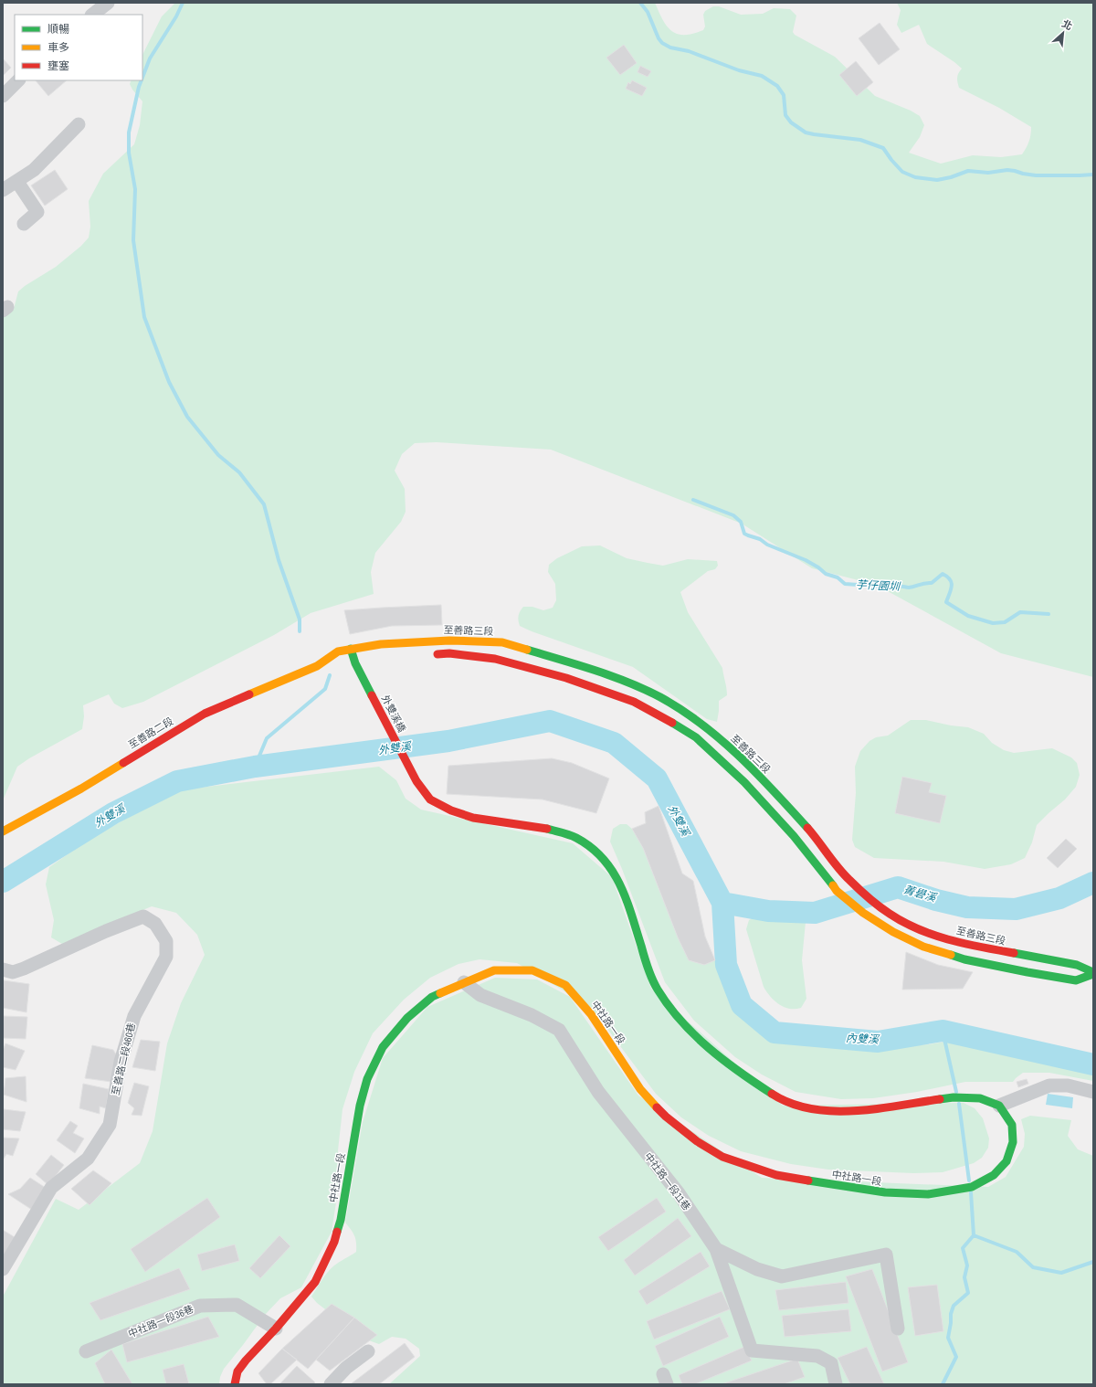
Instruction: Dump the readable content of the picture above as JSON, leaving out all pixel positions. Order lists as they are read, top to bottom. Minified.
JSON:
{"streets":{"street":["至善路三段","外雙溪橋","至善路二段","中社路一段","至善路二段460巷","中社路一段11巷","中社路一段36巷"]},"crossings":[["至善路三段","至善路二段"],["外雙溪橋","中社路一段"],["中社路一段","中社路一段11巷"],["中社路一段","中社路一段36巷"]],"water":["芋仔園圳","外雙溪","菁礐溪","內雙溪"],"legend":["順暢","車多","壅塞"],"north":"top right"}
